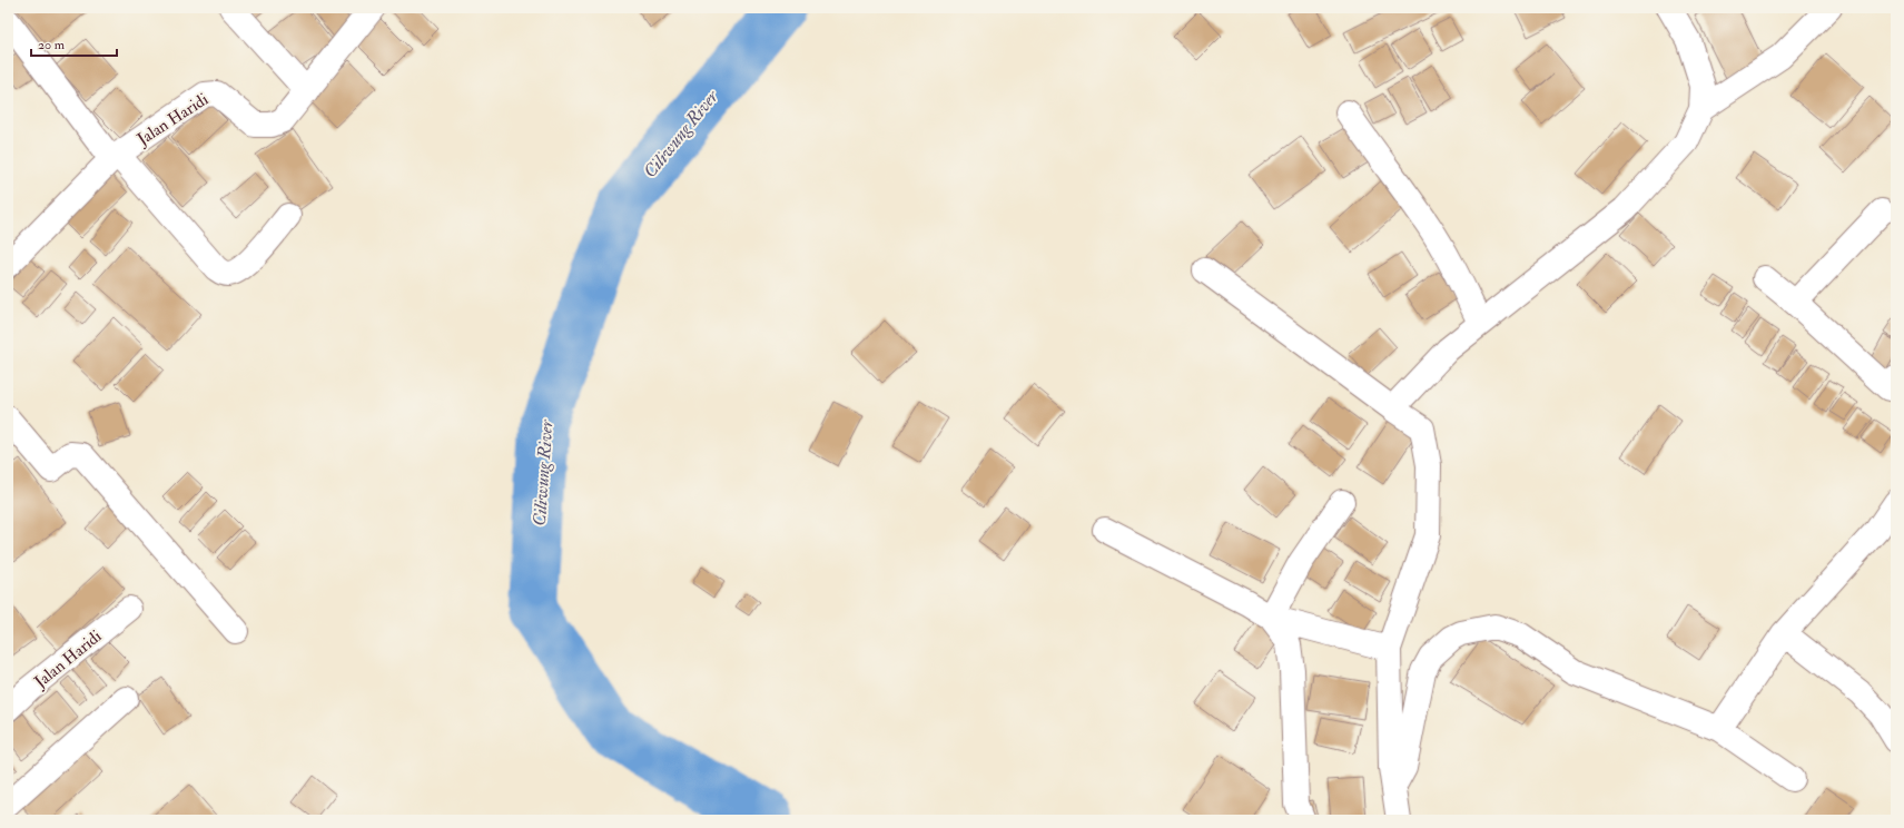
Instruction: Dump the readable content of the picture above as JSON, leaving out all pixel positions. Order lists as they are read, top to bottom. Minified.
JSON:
{"streets":{"street":["Jalan Haridi"]},"water":["Ciliwung River"],"scale_bar":"20 m"}
